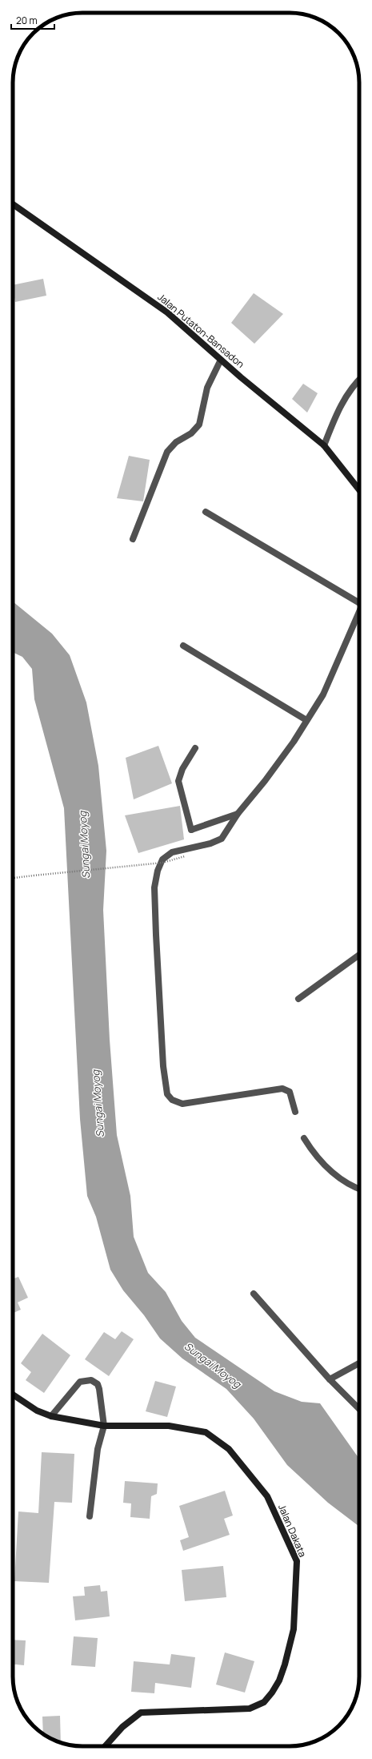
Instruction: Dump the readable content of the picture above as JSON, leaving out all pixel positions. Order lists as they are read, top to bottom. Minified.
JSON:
{"streets":{"street":["Jalan Putaton-Bansadon","Jalan Dakata"]},"water":["Sungai Moyog"],"scale_bar":"20 m"}
